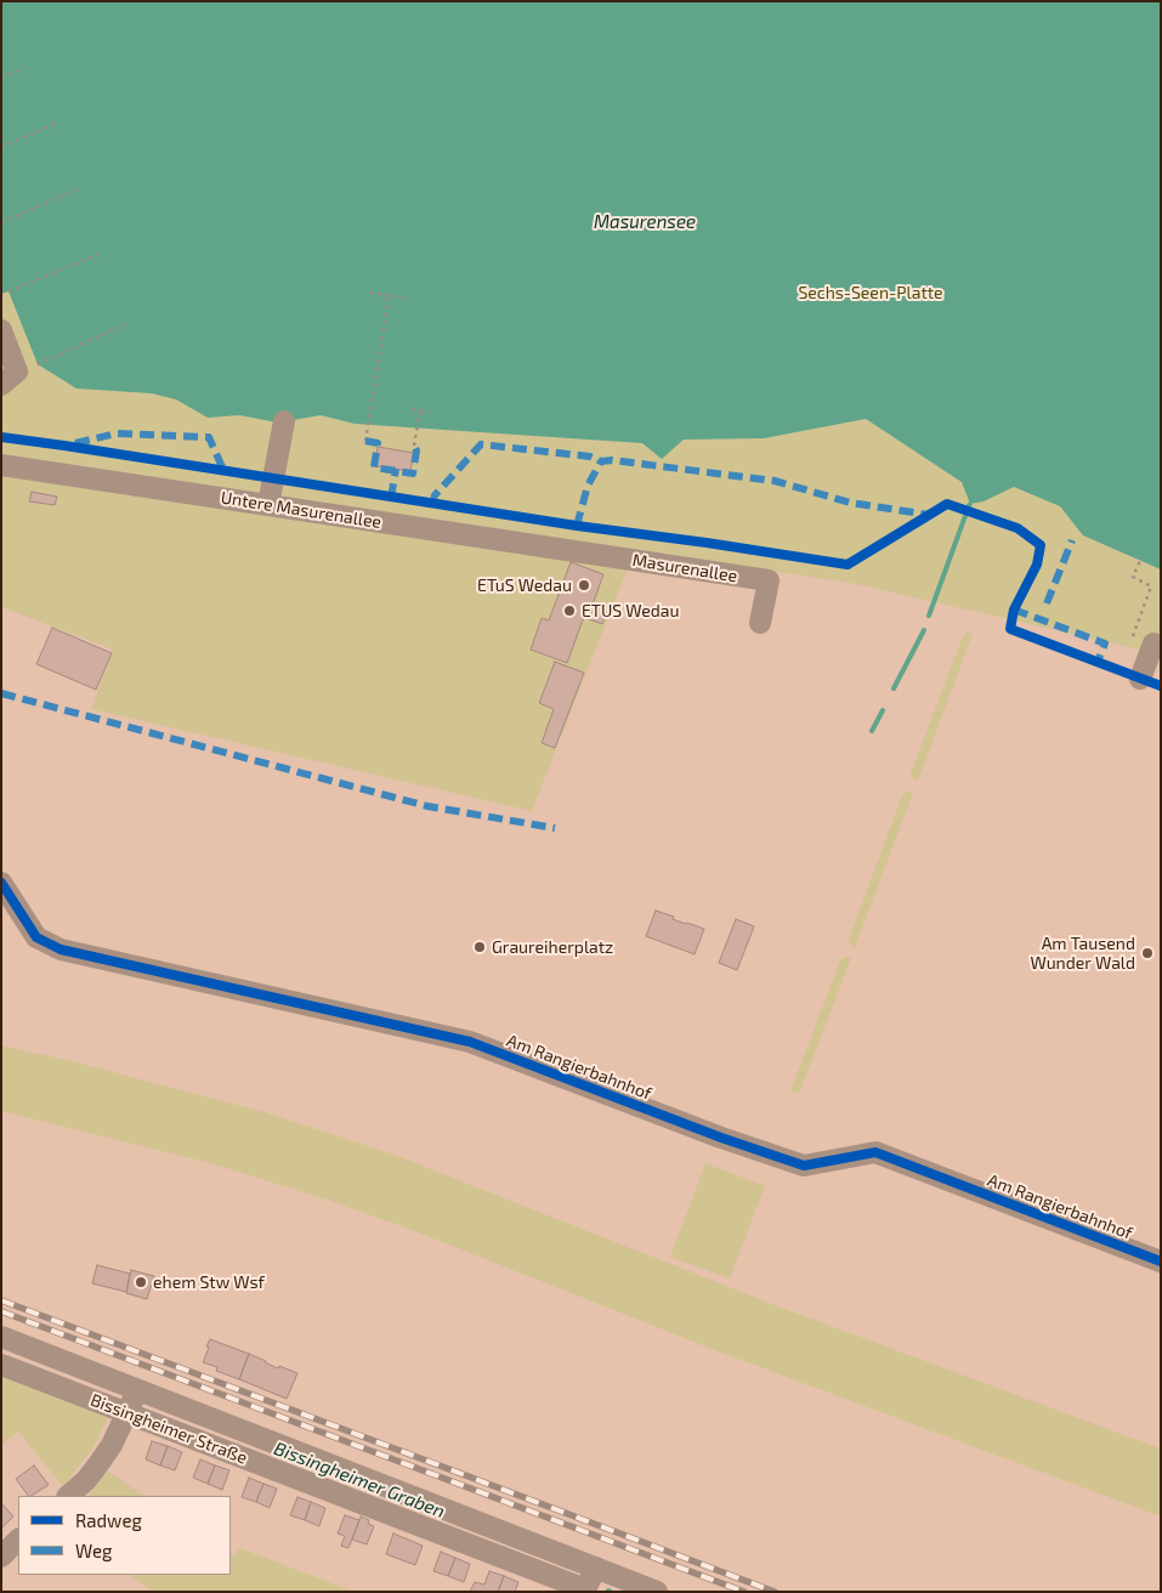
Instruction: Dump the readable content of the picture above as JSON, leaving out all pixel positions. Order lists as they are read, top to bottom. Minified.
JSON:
{"streets":{"street":["Untere Masurenallee","Masurenallee","Am Rangierbahnhof","Bissingheimer Straße"]},"crossings":[["Untere Masurenallee","Masurenallee"]],"water":["Masurensee","Bissingheimer Graben"],"parks":["Sechs-Seen-Platte"],"places":["ETuS Wedau","ETUS Wedau","Graureiherplatz","Am Tausend Wunder Wald","ehem Stw Wsf"],"legend":["Radweg","Weg"]}
